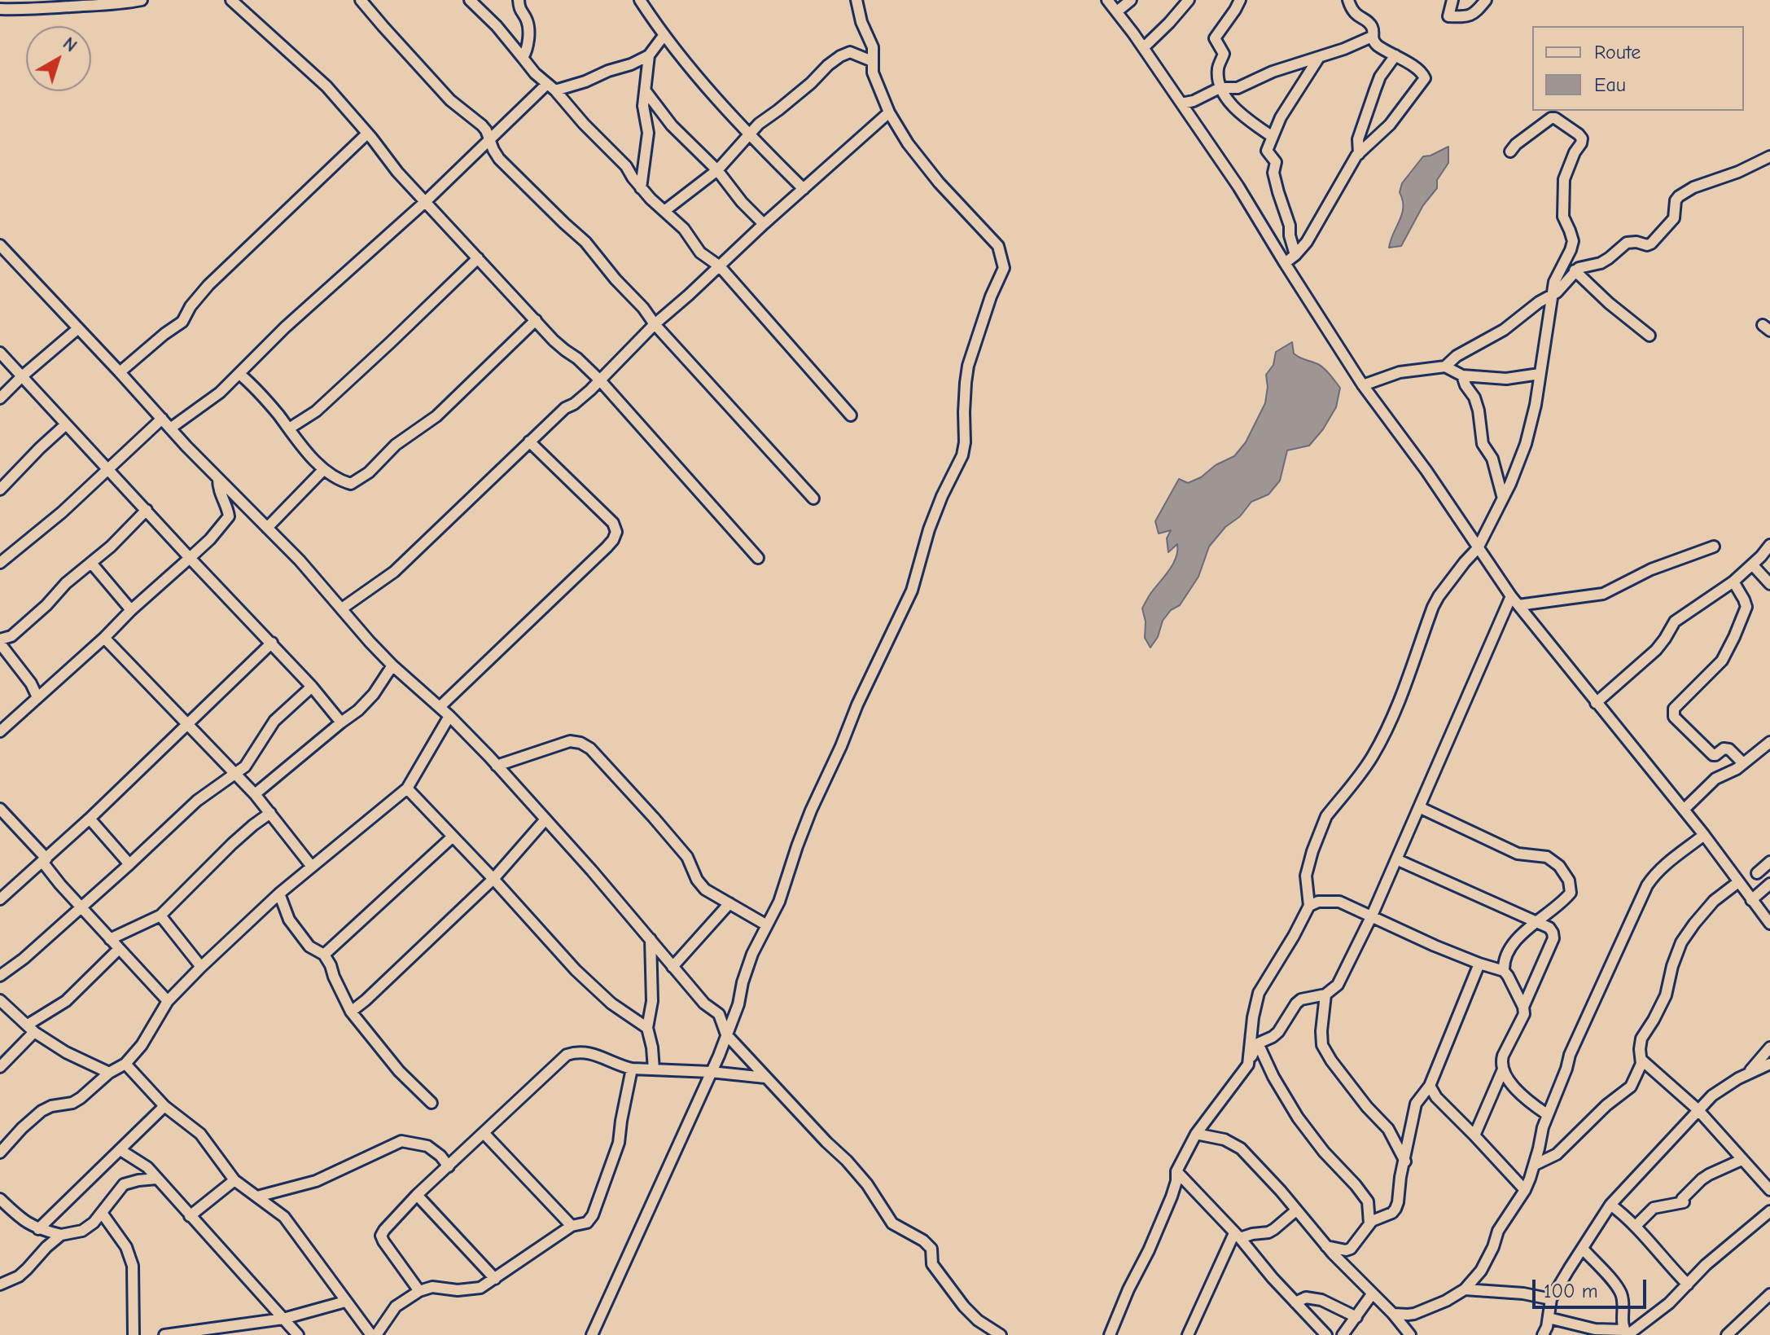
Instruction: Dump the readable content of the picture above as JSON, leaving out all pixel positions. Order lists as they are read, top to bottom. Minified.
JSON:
{"legend":["Route","Eau"],"scale_bar":"100 m","north":"top right"}
